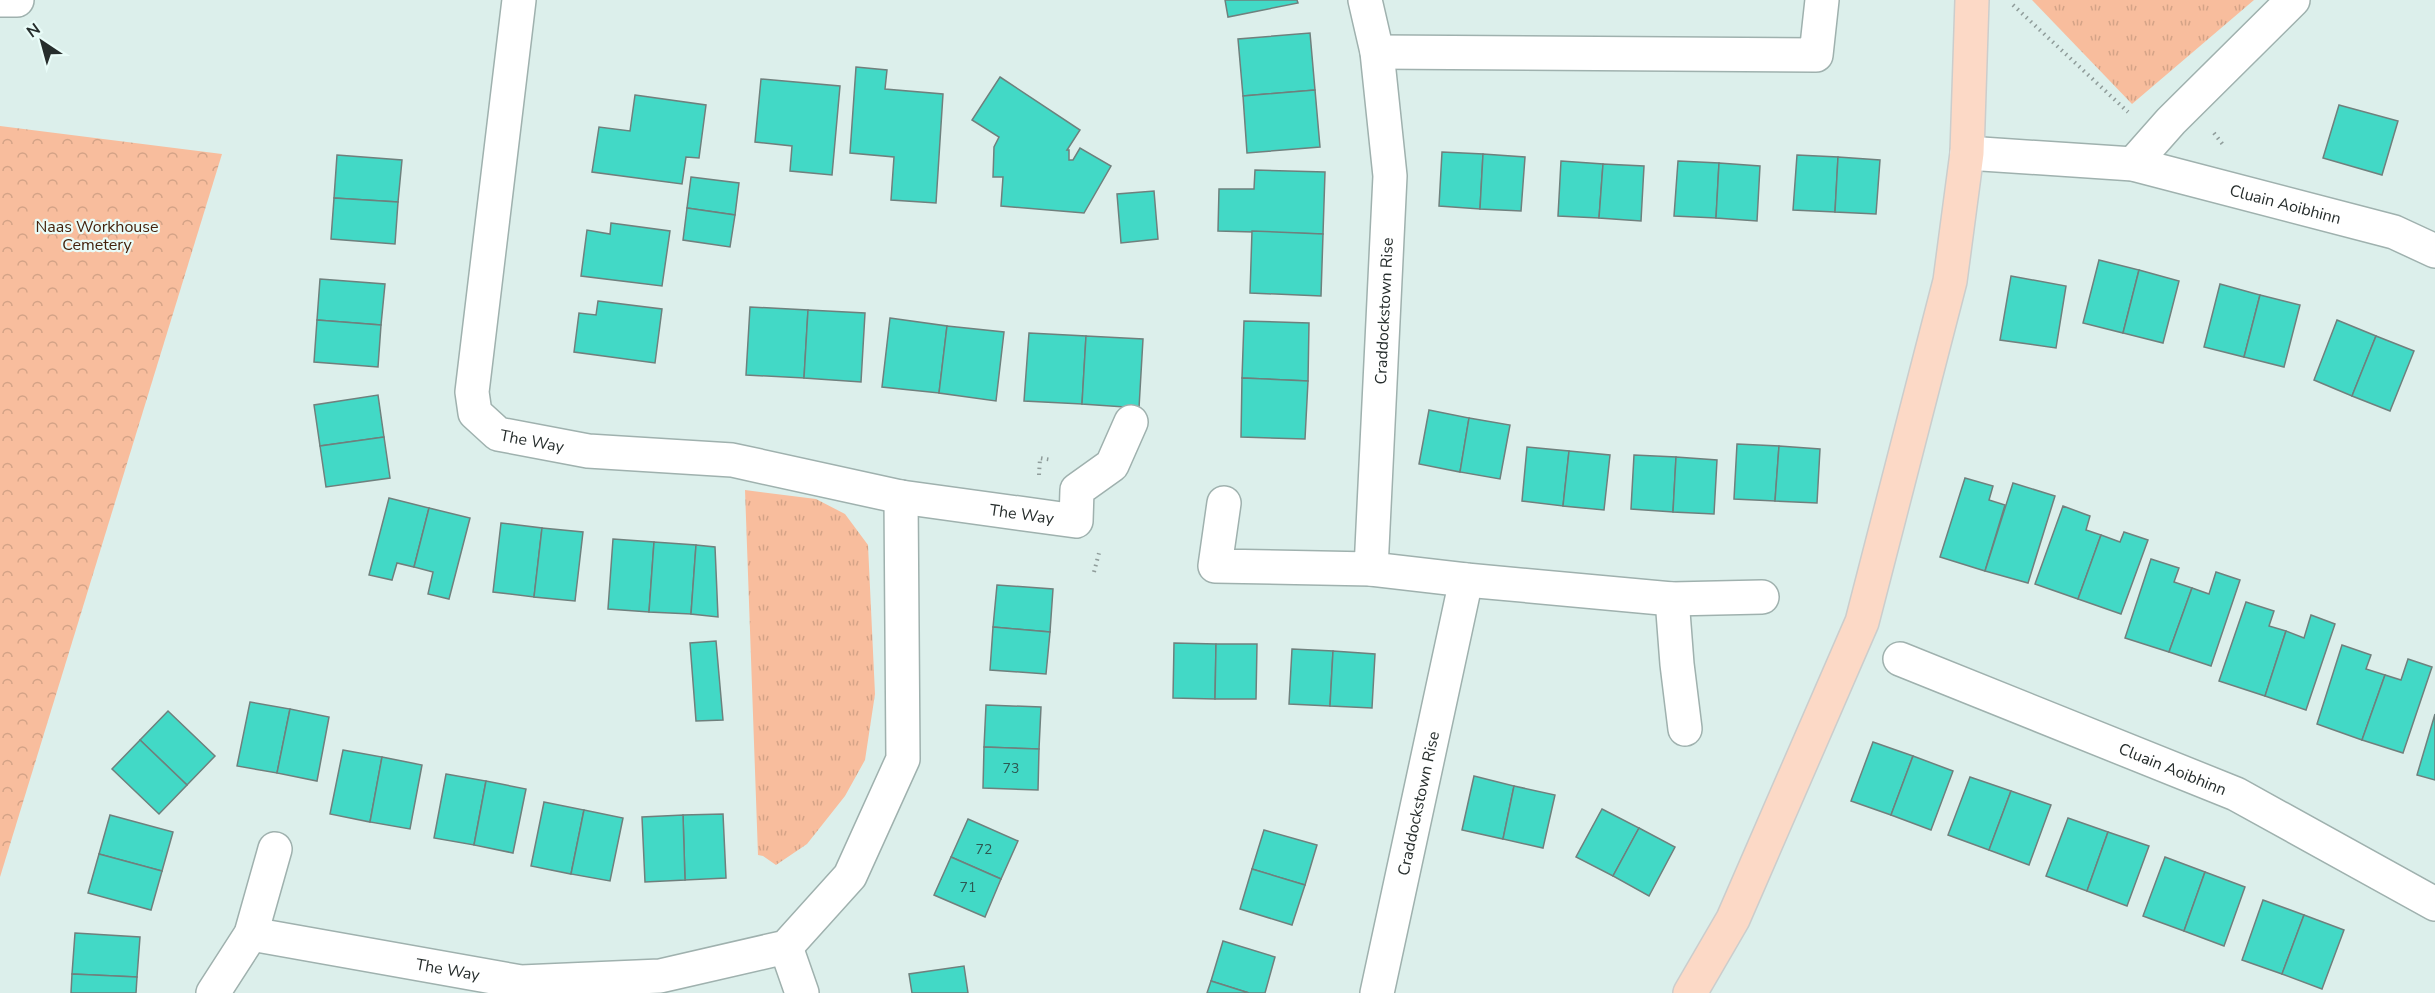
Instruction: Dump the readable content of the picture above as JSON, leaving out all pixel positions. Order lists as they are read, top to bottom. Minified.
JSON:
{"streets":{"street":["Cluain Aoibhinn","Craddockstown Rise","The Way"]},"parks":["Naas Workhouse Cemetery"],"house_numbers":["73","72","71"],"north":"top left"}
